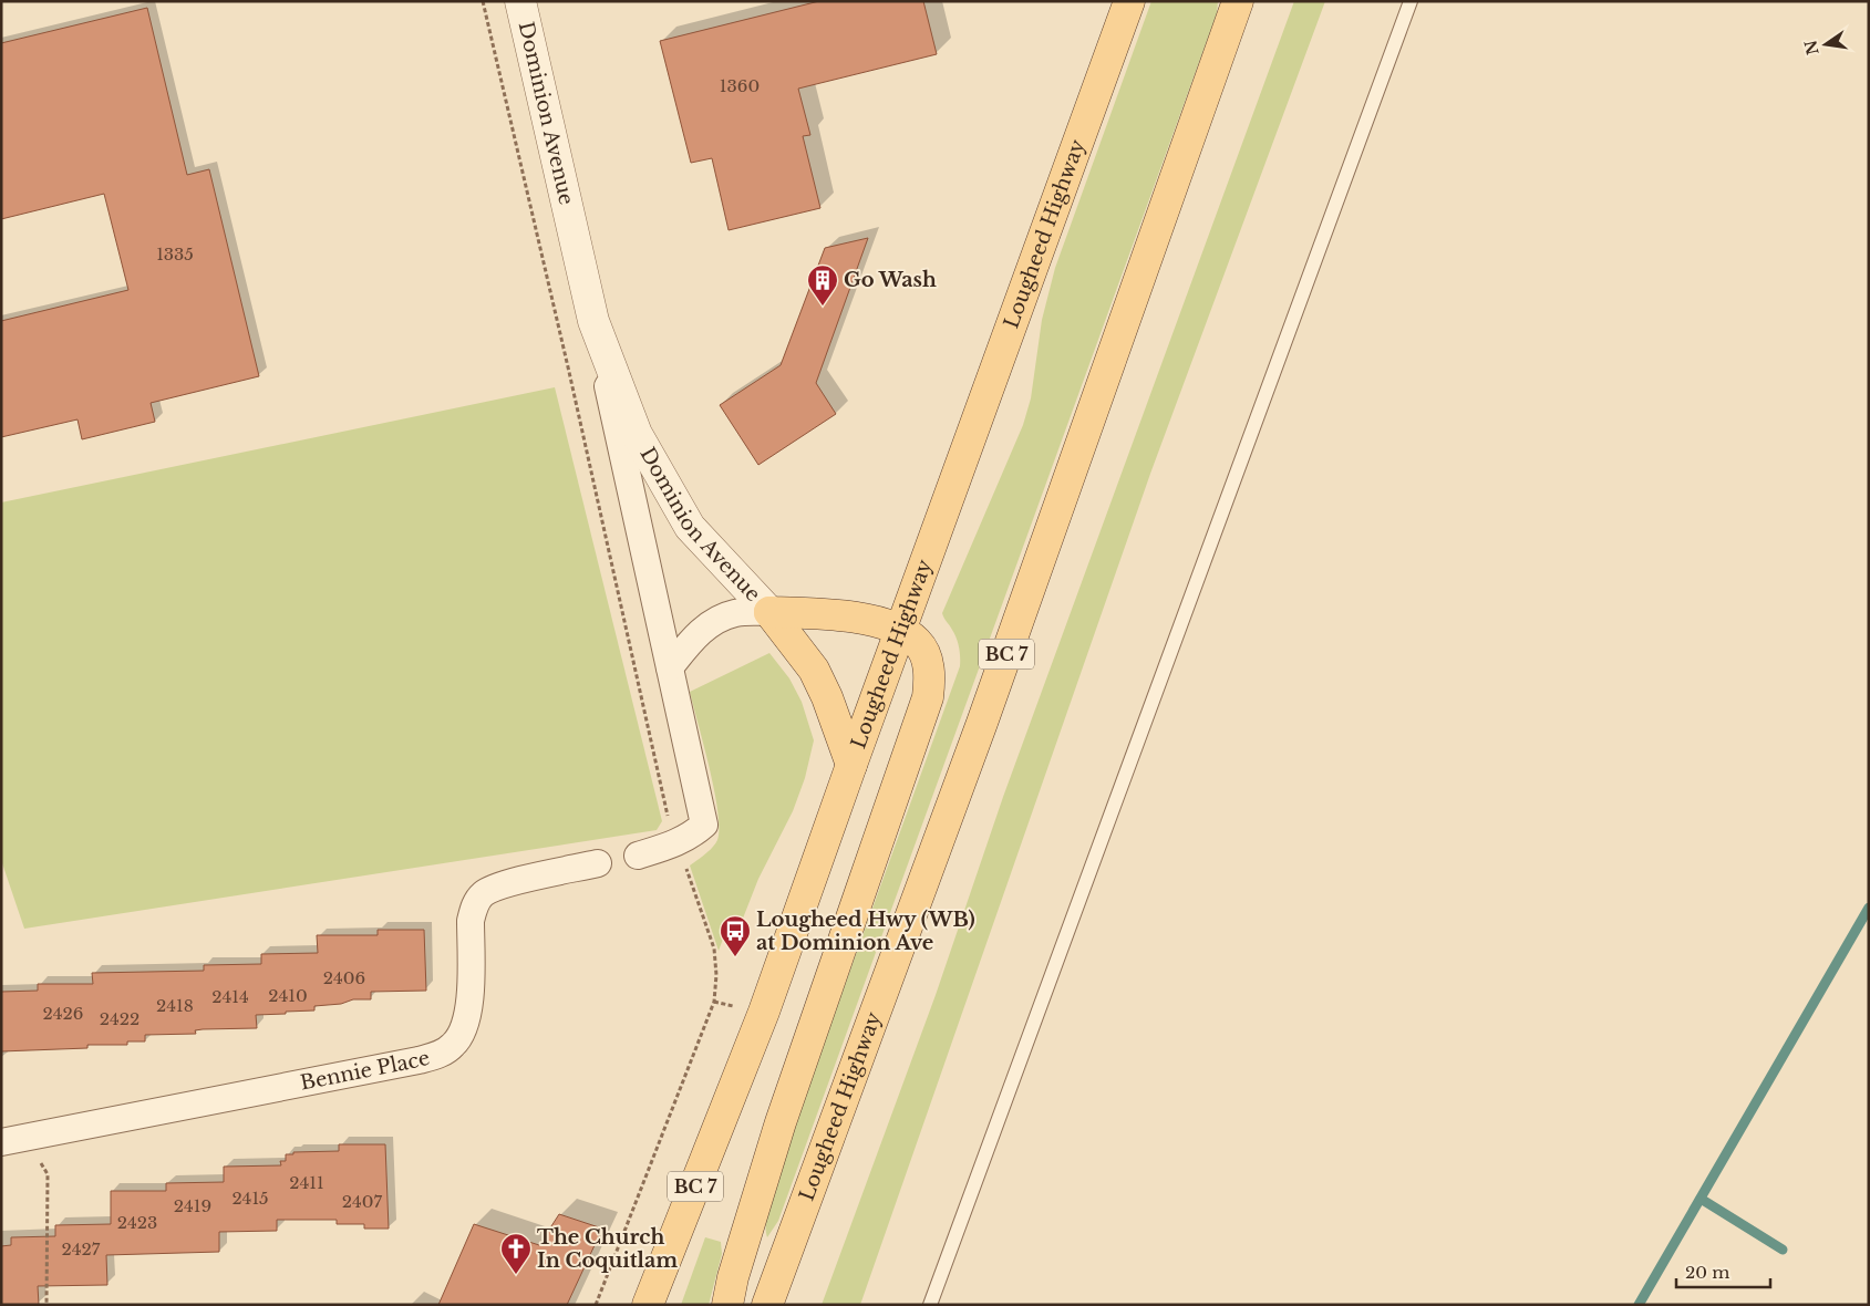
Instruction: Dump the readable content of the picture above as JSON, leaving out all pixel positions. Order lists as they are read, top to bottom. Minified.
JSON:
{"streets":{"main road":["Lougheed Highway","BC 7"],"street":["Dominion Avenue","Bennie Place"]},"places":{"building":["Go Wash"],"bus stop":["Lougheed Hwy (WB) at Dominion Ave"],"church":["The Church In Coquitlam"]},"house_numbers":["1360","1335","2406","2410","2414","2418","2426","2422","2411","2415","2407","2419","2423","2427"],"scale_bar":"20 m","north":"left"}
